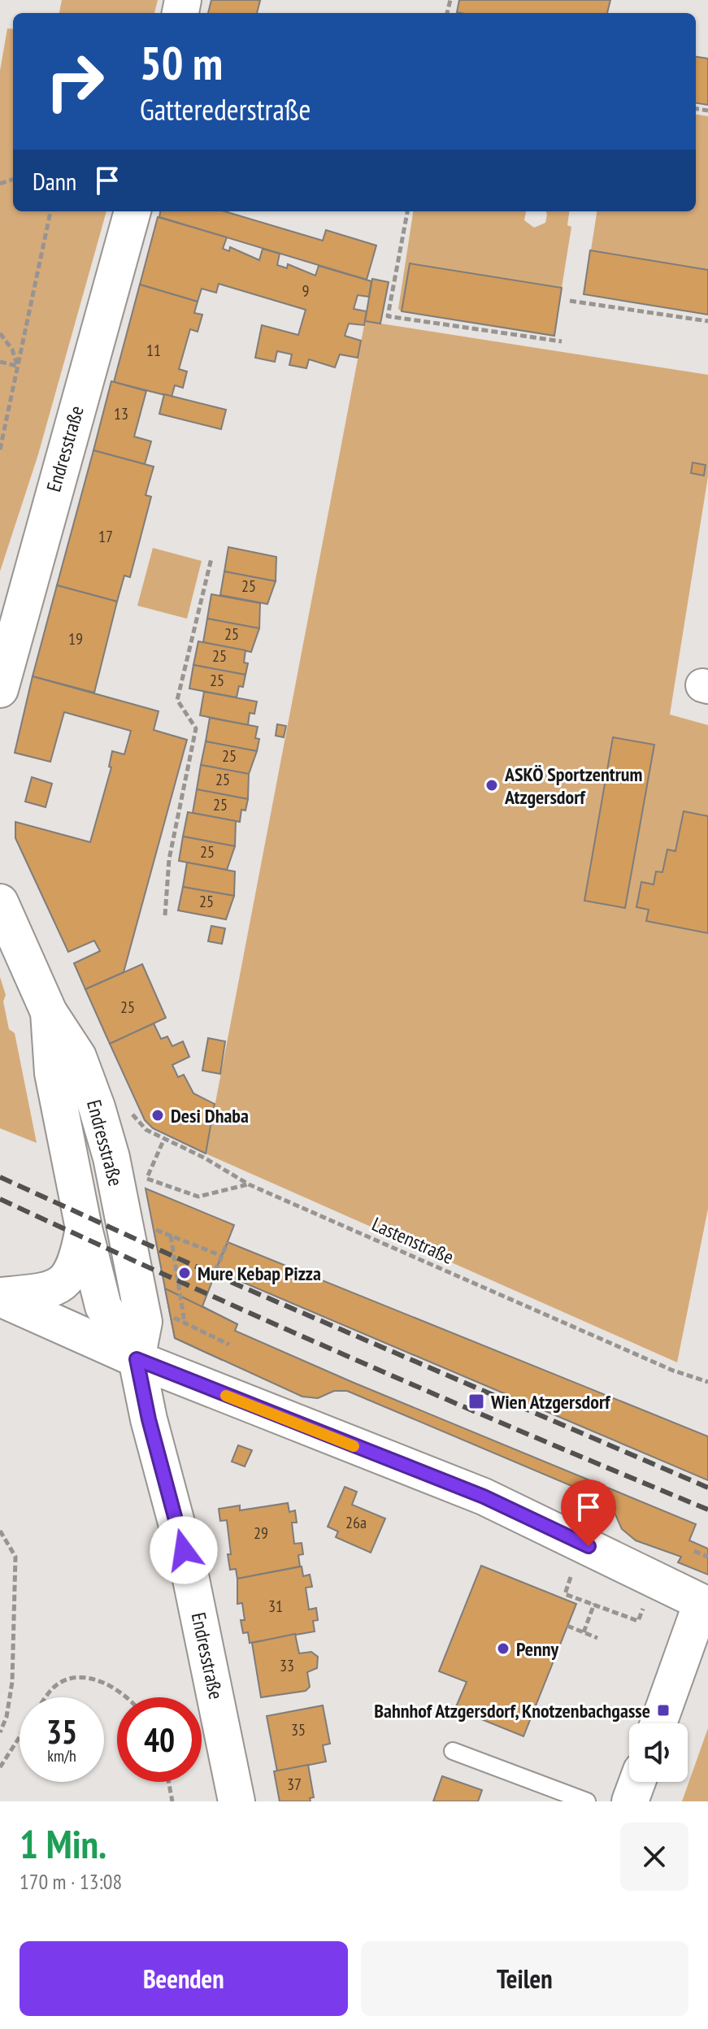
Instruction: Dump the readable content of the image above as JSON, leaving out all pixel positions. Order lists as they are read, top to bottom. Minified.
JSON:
{"streets":{"street":["Endresstraße"],"path":["Lastenstraße"]},"places":{"other":["ASKÖ Sportzentrum Atzgersdorf","Desi Dhaba","Mure Kebap Pizza","Penny"],"transit":["Wien Atzgersdorf","Bahnhof Atzgersdorf, Knotzenbachgasse"]},"house_numbers":["9","11","13","17","25","25","19","25","25","25","25","25","25","25","25","26a","29","31","33","35","37"],"page":{"turn":["50 m","Gatterederstraße"],"then":"Dann","speed":"35 km/h","limit":"40","heading":["1 Min.","170 m · 13:08"],"buttons":["Beenden","Teilen"]}}
